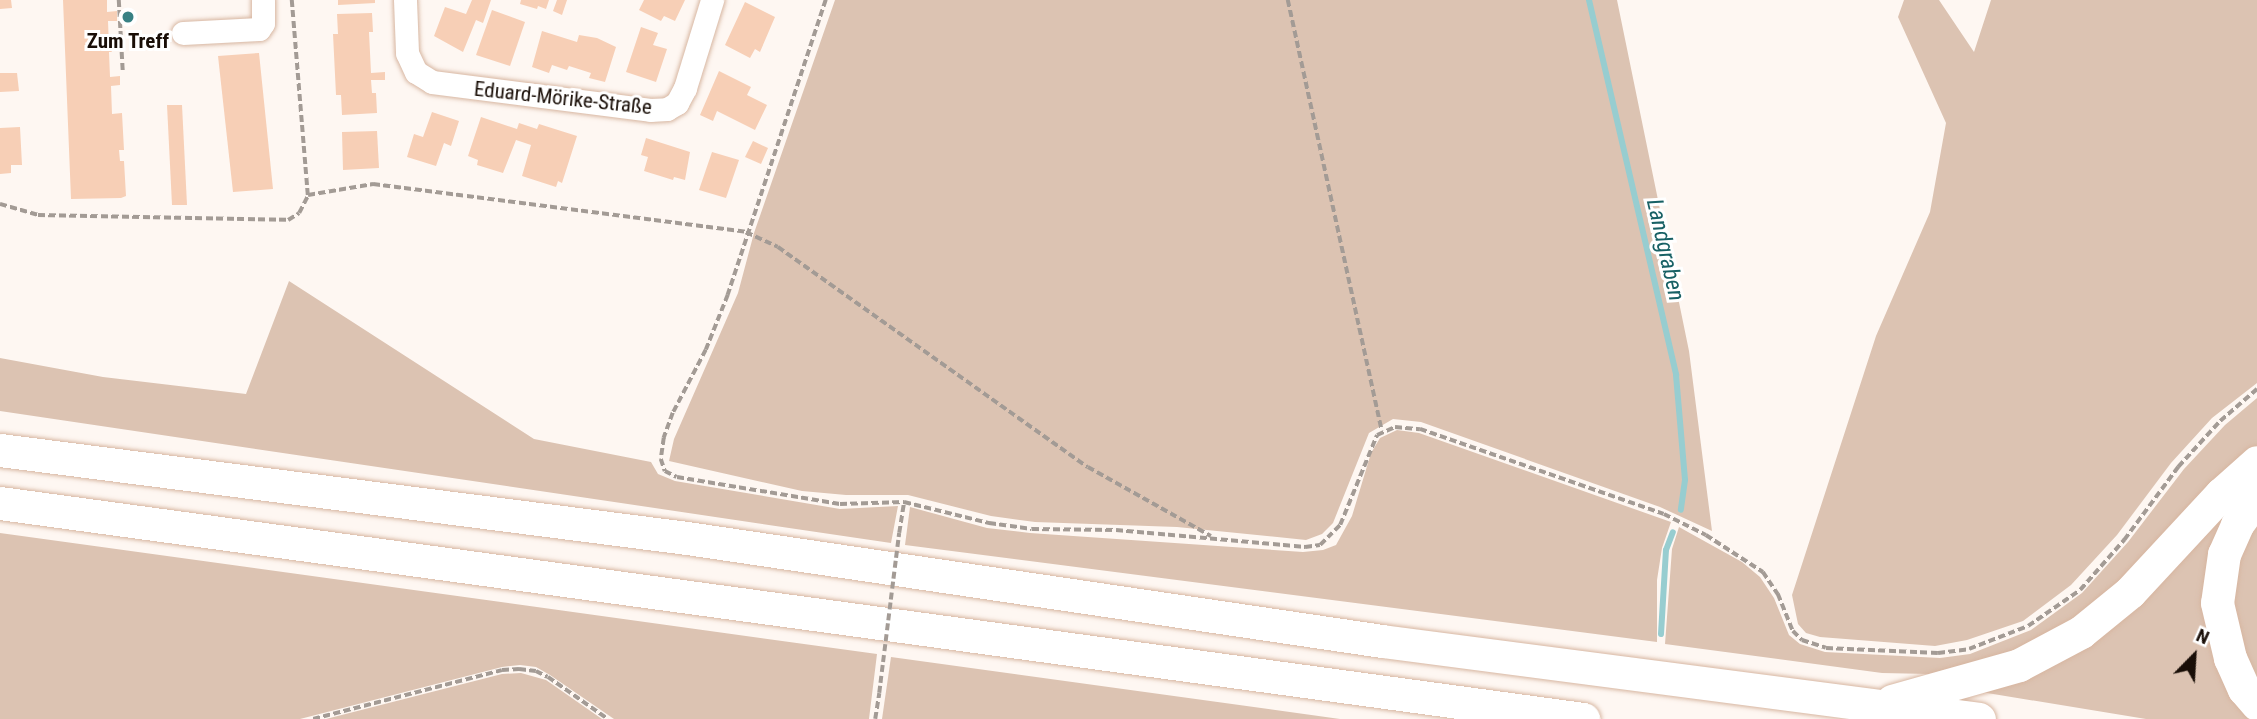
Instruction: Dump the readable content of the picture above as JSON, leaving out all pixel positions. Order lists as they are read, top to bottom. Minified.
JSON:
{"streets":{"street":["Eduard-Mörike-Straße"]},"water":["Landgraben"],"places":["Zum Treff"],"north":"top right"}
